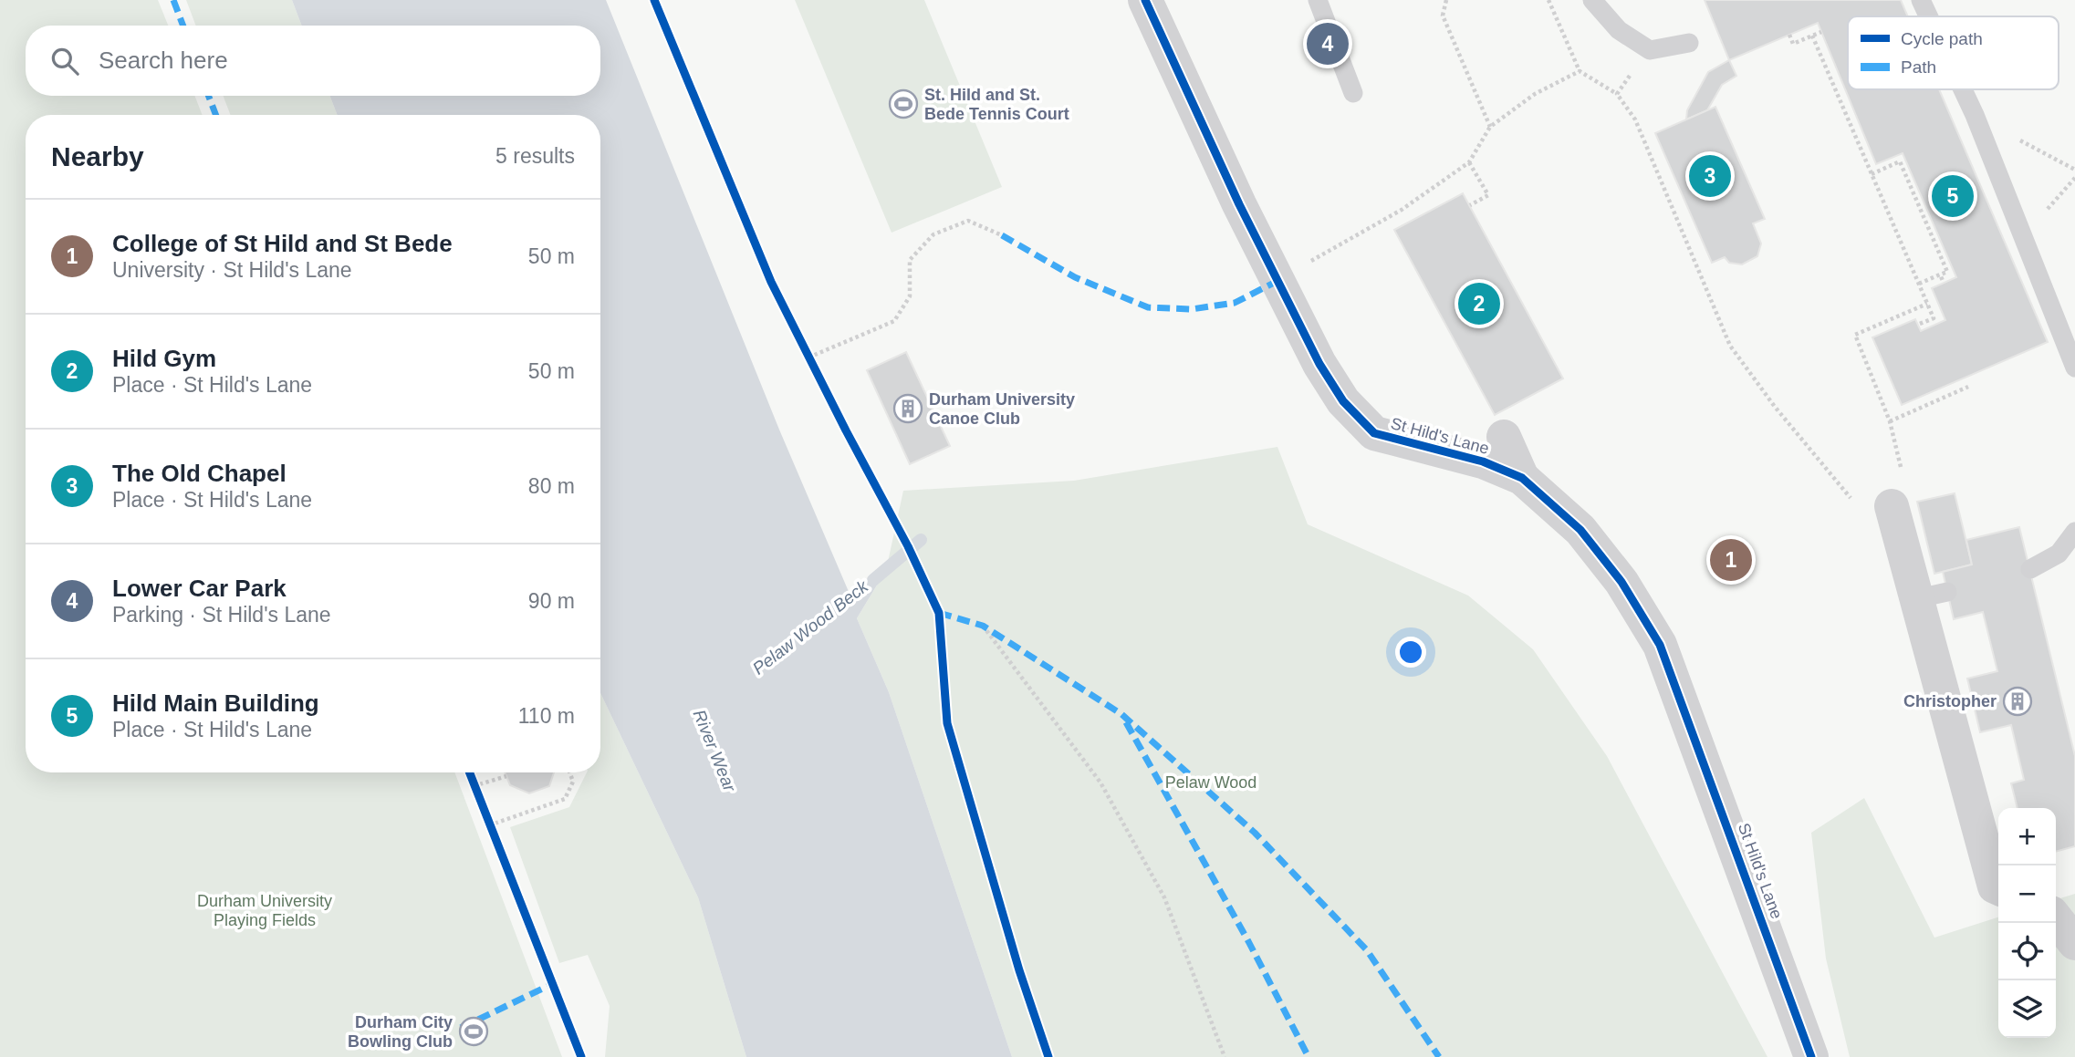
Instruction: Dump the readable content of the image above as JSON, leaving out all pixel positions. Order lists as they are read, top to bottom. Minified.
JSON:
{"streets":{"street":["St Hild's Lane"]},"water":["Pelaw Wood Beck","River Wear"],"parks":["Pelaw Wood","Durham University Playing Fields"],"places":{"sports":["St. Hild and St. Bede Tennis Court","Durham City Bowling Club"],"building":["Durham University Canoe Club","Christopher"]},"legend":["Cycle path","Path"],"page":{"pins":["4","3","5","2","1"],"search":"Search here","heading":["Nearby","5 results"],"list":[{"mark":"1","name":"College of St Hild and St Bede","note":"University · St Hild's Lane","value":"50 m"},{"mark":"2","name":"Hild Gym","note":"Place · St Hild's Lane","value":"50 m"},{"mark":"3","name":"The Old Chapel","note":"Place · St Hild's Lane","value":"80 m"},{"mark":"4","name":"Lower Car Park","note":"Parking · St Hild's Lane","value":"90 m"},{"mark":"5","name":"Hild Main Building","note":"Place · St Hild's Lane","value":"110 m"}],"map_buttons":["+","−"]}}
